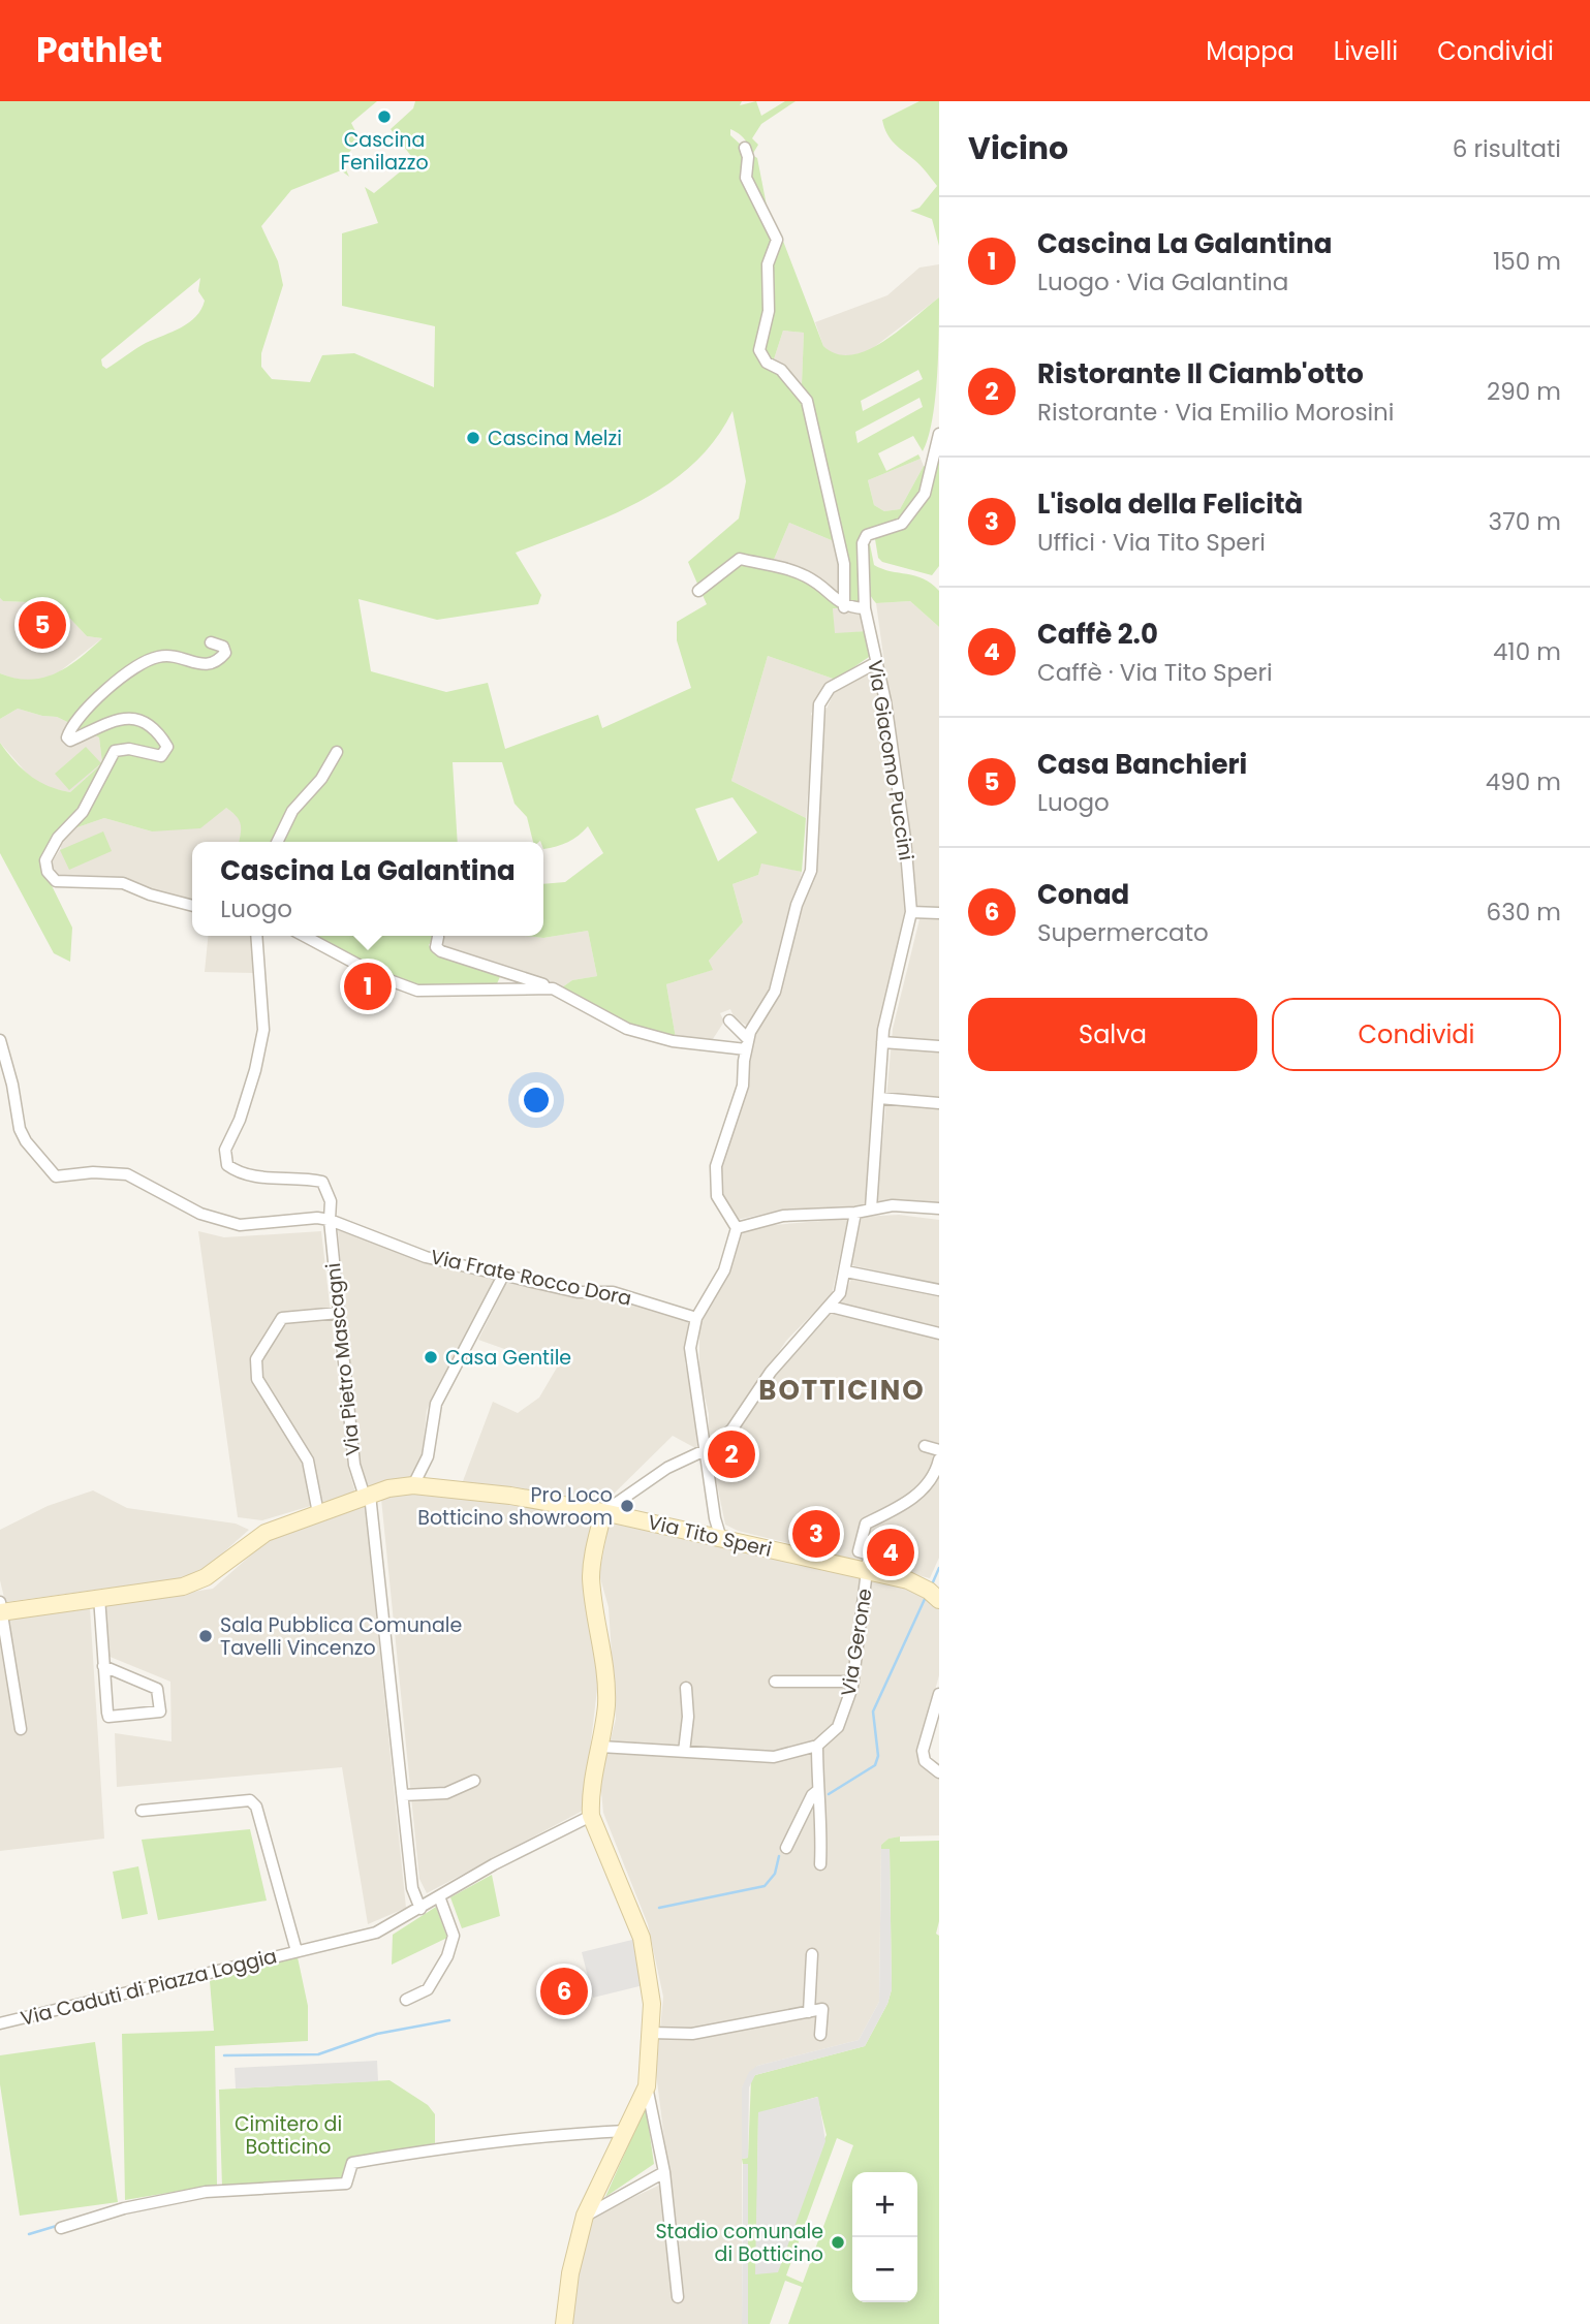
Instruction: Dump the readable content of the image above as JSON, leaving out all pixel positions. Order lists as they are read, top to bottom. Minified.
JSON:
{"streets":{"street":["Via Giacomo Puccini","Via Frate Rocco Dora","Via Pietro Mascagni","Via Tito Speri","Via Gerone","Via Caduti di Piazza Loggia"]},"crossings":[["Via Frate Rocco Dora","Via Pietro Mascagni"],["Via Pietro Mascagni","Via Tito Speri"],["Via Pietro Mascagni","Via Caduti di Piazza Loggia"],["Via Tito Speri","Via Gerone"]],"districts":["BOTTICINO"],"parks":["Cimitero di Botticino"],"places":["Cascina Fenilazzo","Cascina Melzi","Casa Gentile","Pro Loco Botticino showroom","Sala Pubblica Comunale Tavelli Vincenzo","Stadio comunale di Botticino"],"page":{"header":"Pathlet","nav":["Mappa","Livelli","Condividi"],"heading":["Vicino","6 risultati"],"list":[{"mark":"1","name":"Cascina La Galantina","note":"Luogo · Via Galantina","value":"150 m"},{"mark":"2","name":"Ristorante Il Ciamb'otto","note":"Ristorante · Via Emilio Morosini","value":"290 m"},{"mark":"3","name":"L'isola della Felicità","note":"Uffici · Via Tito Speri","value":"370 m"},{"mark":"4","name":"Caffè 2.0","note":"Caffè · Via Tito Speri","value":"410 m"},{"mark":"5","name":"Casa Banchieri","note":"Luogo","value":"490 m"},{"mark":"6","name":"Conad","note":"Supermercato","value":"630 m"}],"pins":["5","1","2","3","4","6"],"popup":["Cascina La Galantina","Luogo"],"buttons":["Salva","Condividi"],"map_buttons":["+","−"]}}
